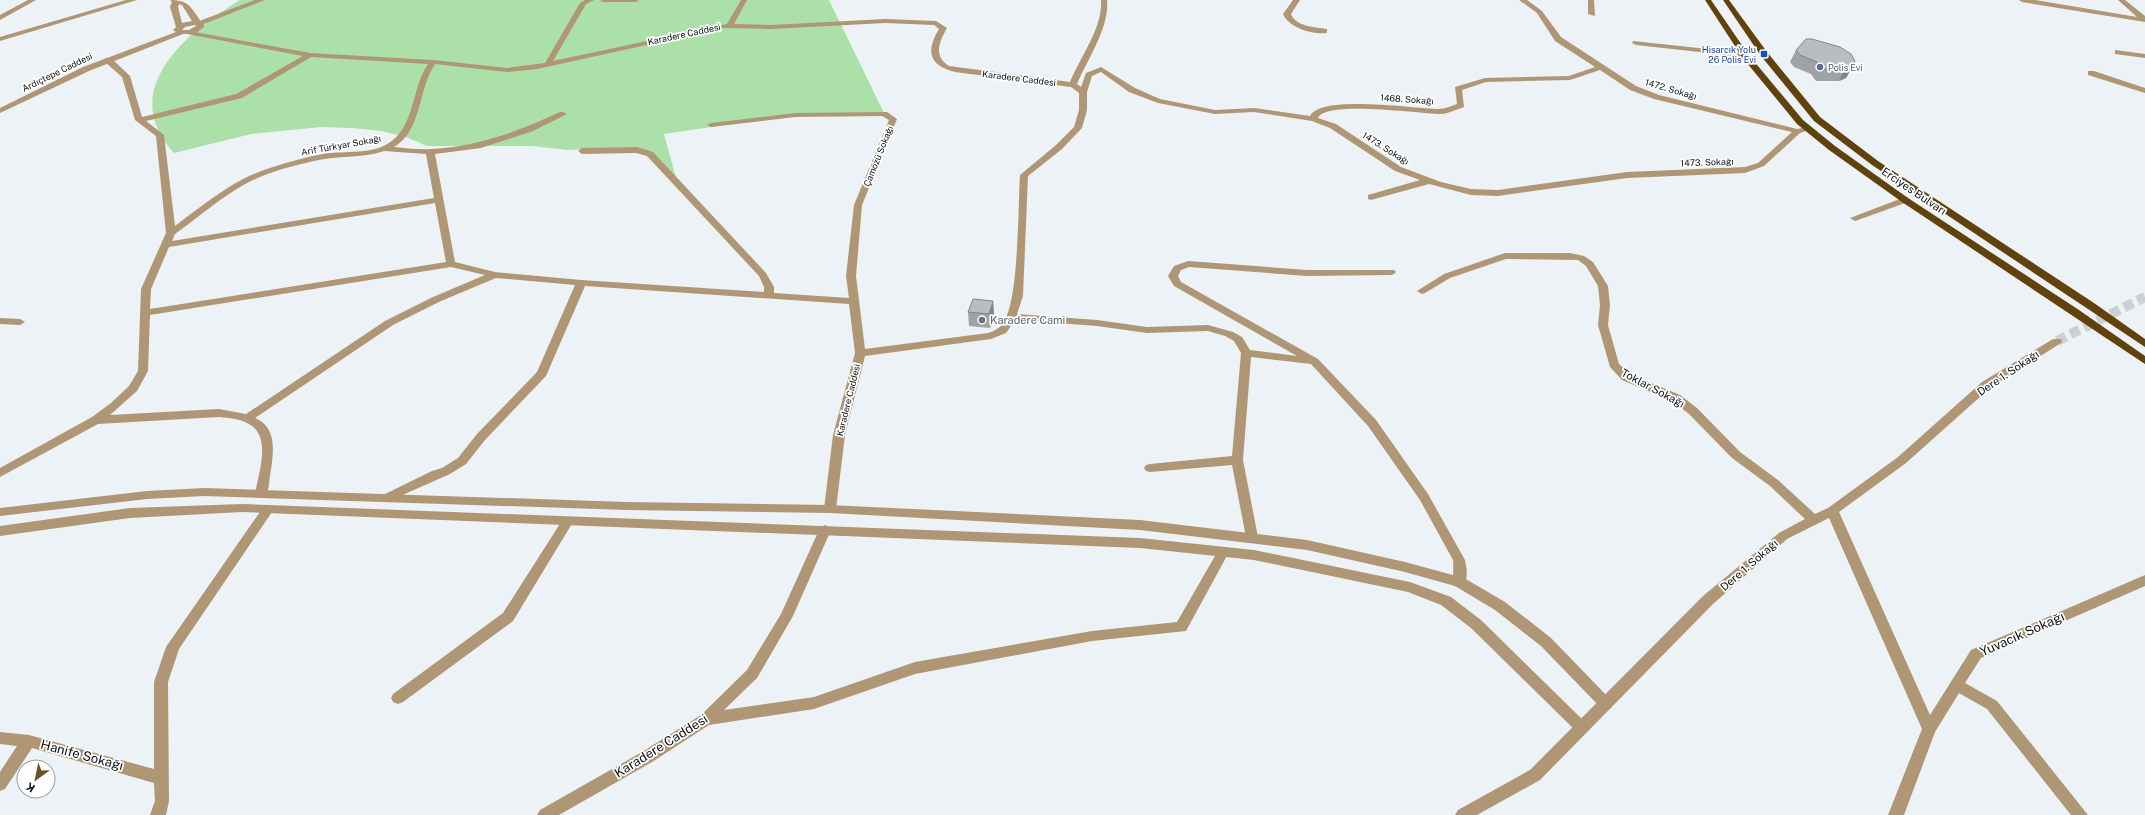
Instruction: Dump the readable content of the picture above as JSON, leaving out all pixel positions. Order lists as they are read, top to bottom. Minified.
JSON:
{"streets":{"highway":["Erciyes Bulvarı"],"street":["Karadere Caddesi","Ardıçtepe Caddesi","1472. Sokağı","1468. Sokağı","Arif Türkyar Sokağı","1473. Sokağı","Çamözü Sokağı","Dere 1. Sokağı","Toklar Sokağı","Yuvacık Sokağı","Hanife Sokağı"]},"crossings":[["Karadere Caddesi","Arif Türkyar Sokağı"],["Karadere Caddesi","1473. Sokağı"],["Karadere Caddesi","Çamözü Sokağı"],["1472. Sokağı","1468. Sokağı"],["1472. Sokağı","1473. Sokağı"],["1468. Sokağı","1473. Sokağı"],["Dere 1. Sokağı","Toklar Sokağı"]],"places":{"transit":["Hisarcık Yolu 26 Polis Evi"],"other":["Polis Evi","Karadere Cami"]},"north":"bottom left"}
